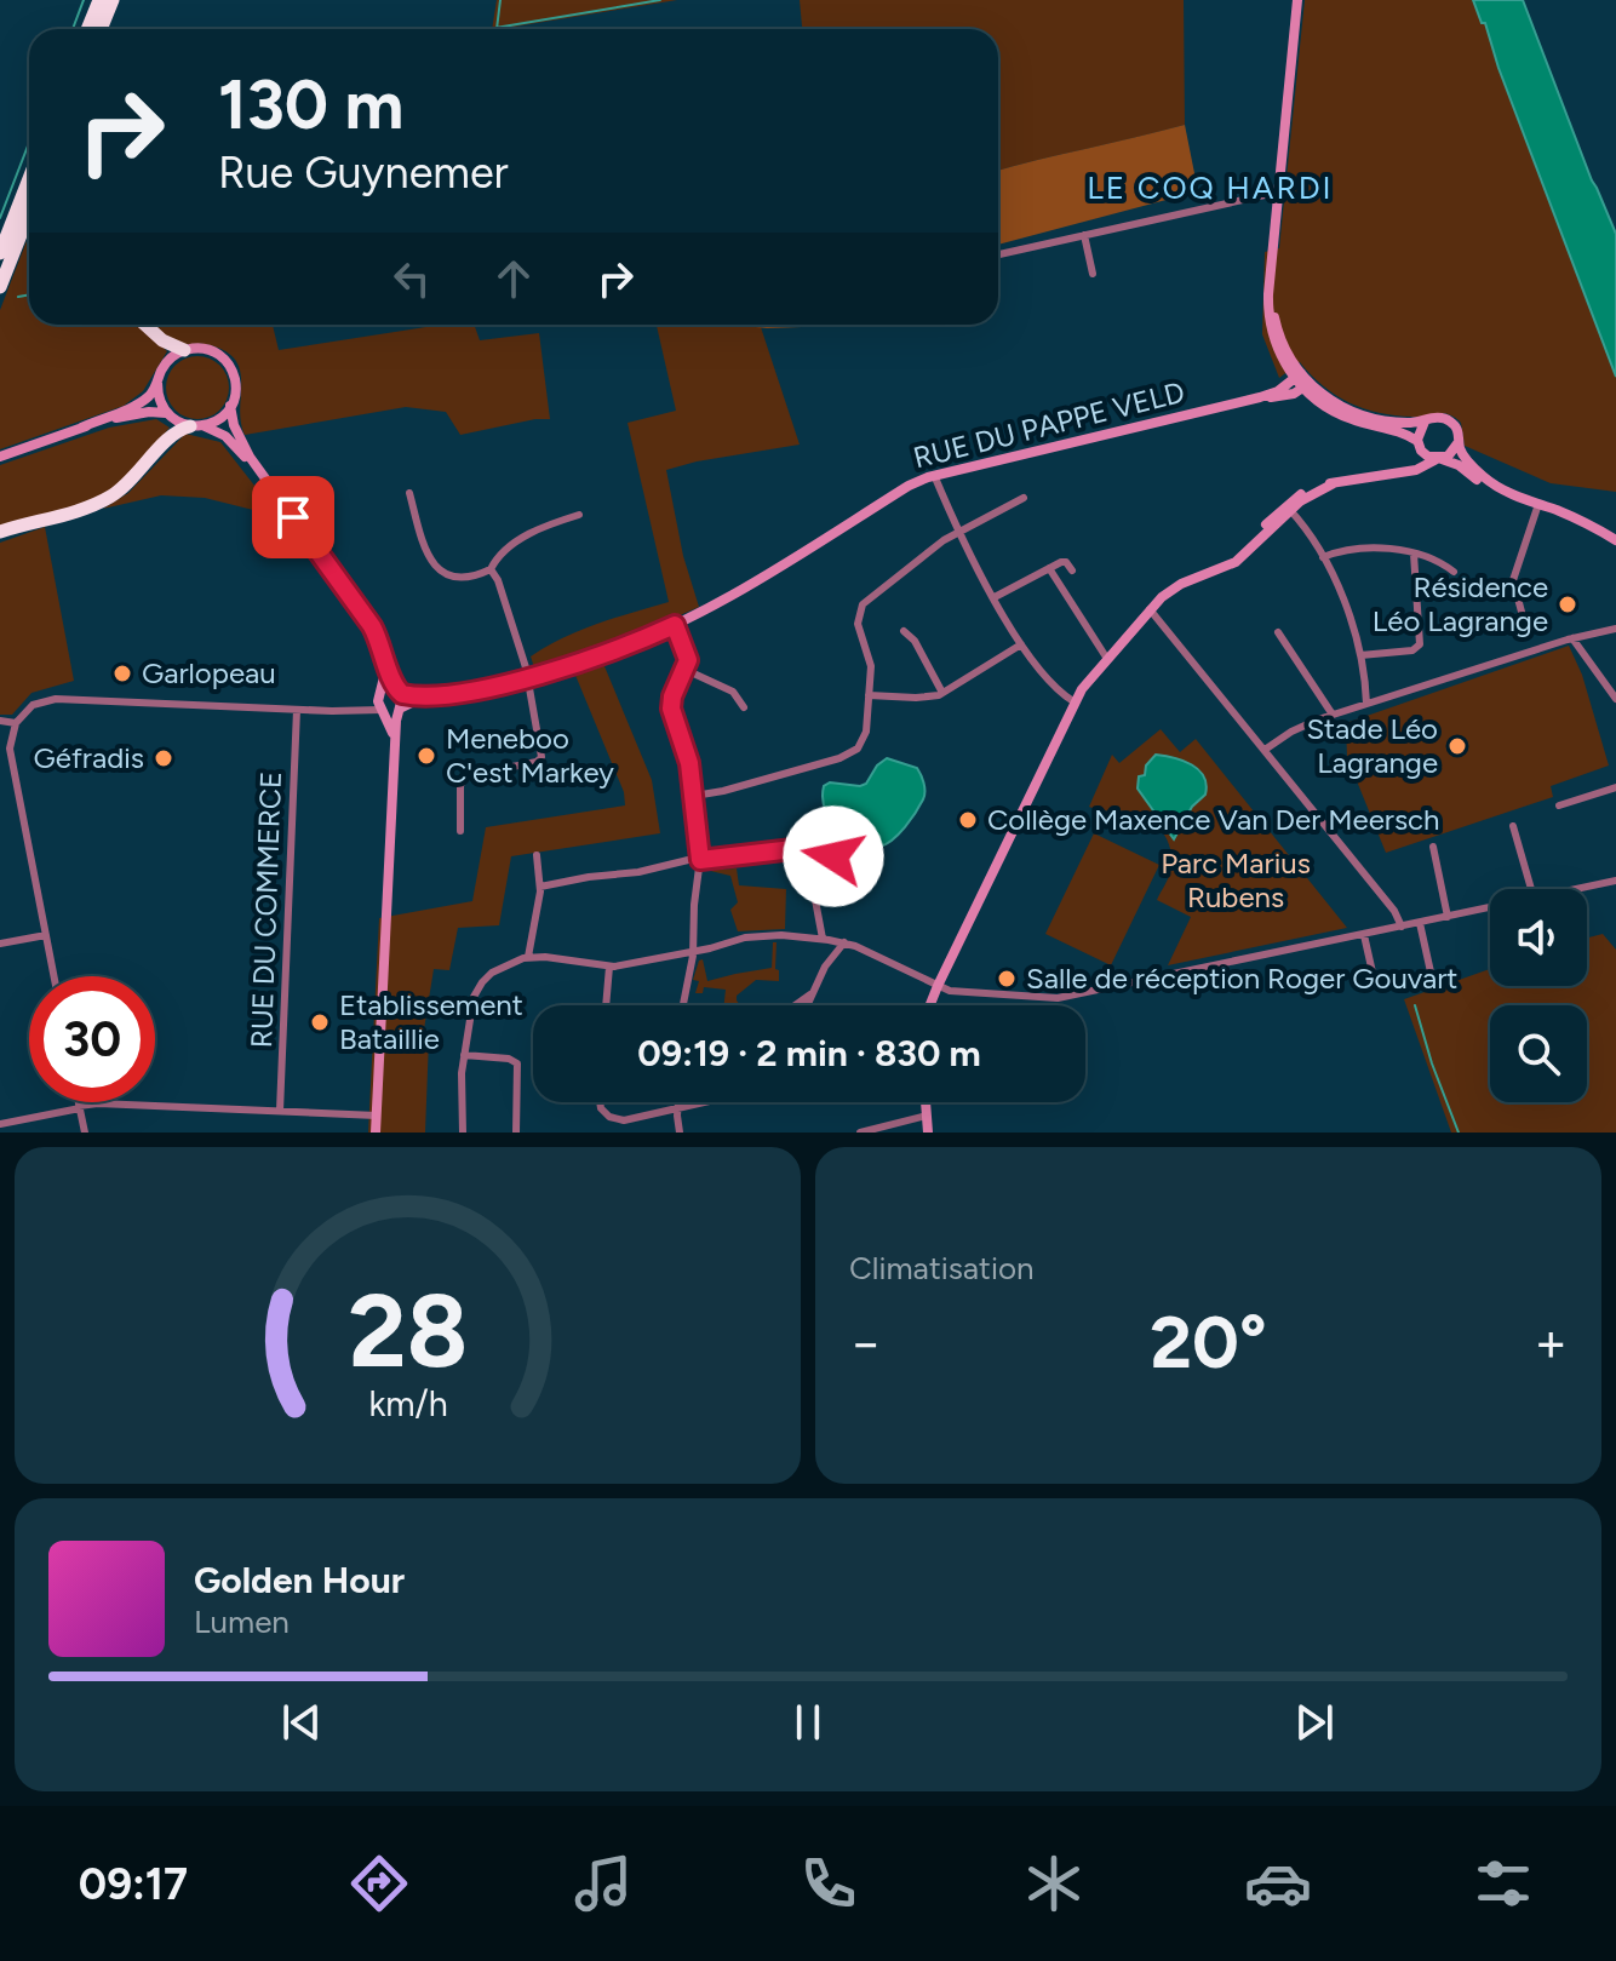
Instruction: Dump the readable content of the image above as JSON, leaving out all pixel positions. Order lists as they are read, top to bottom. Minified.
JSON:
{"streets":{"street":["RUE DU PAPPE VELD","RUE DU COMMERCE"]},"districts":["LE COQ HARDI"],"parks":["Parc Marius Rubens"],"places":["Résidence Léo Lagrange","Garlopeau","Stade Léo Lagrange","Meneboo C'est Markey","Géfradis","Collège Maxence Van Der Meersch","Salle de réception Roger Gouvart","Etablissement Bataillie"],"page":{"turn":["130 m","Rue Guynemer"],"limit":"30","trip":"09:19 · 2 min · 830 m","tile":"Climatisation","heat":["−","20°","+"],"song":["Golden Hour","Lumen"],"tabs":"09:17","gauge":["28","km/h"]}}
